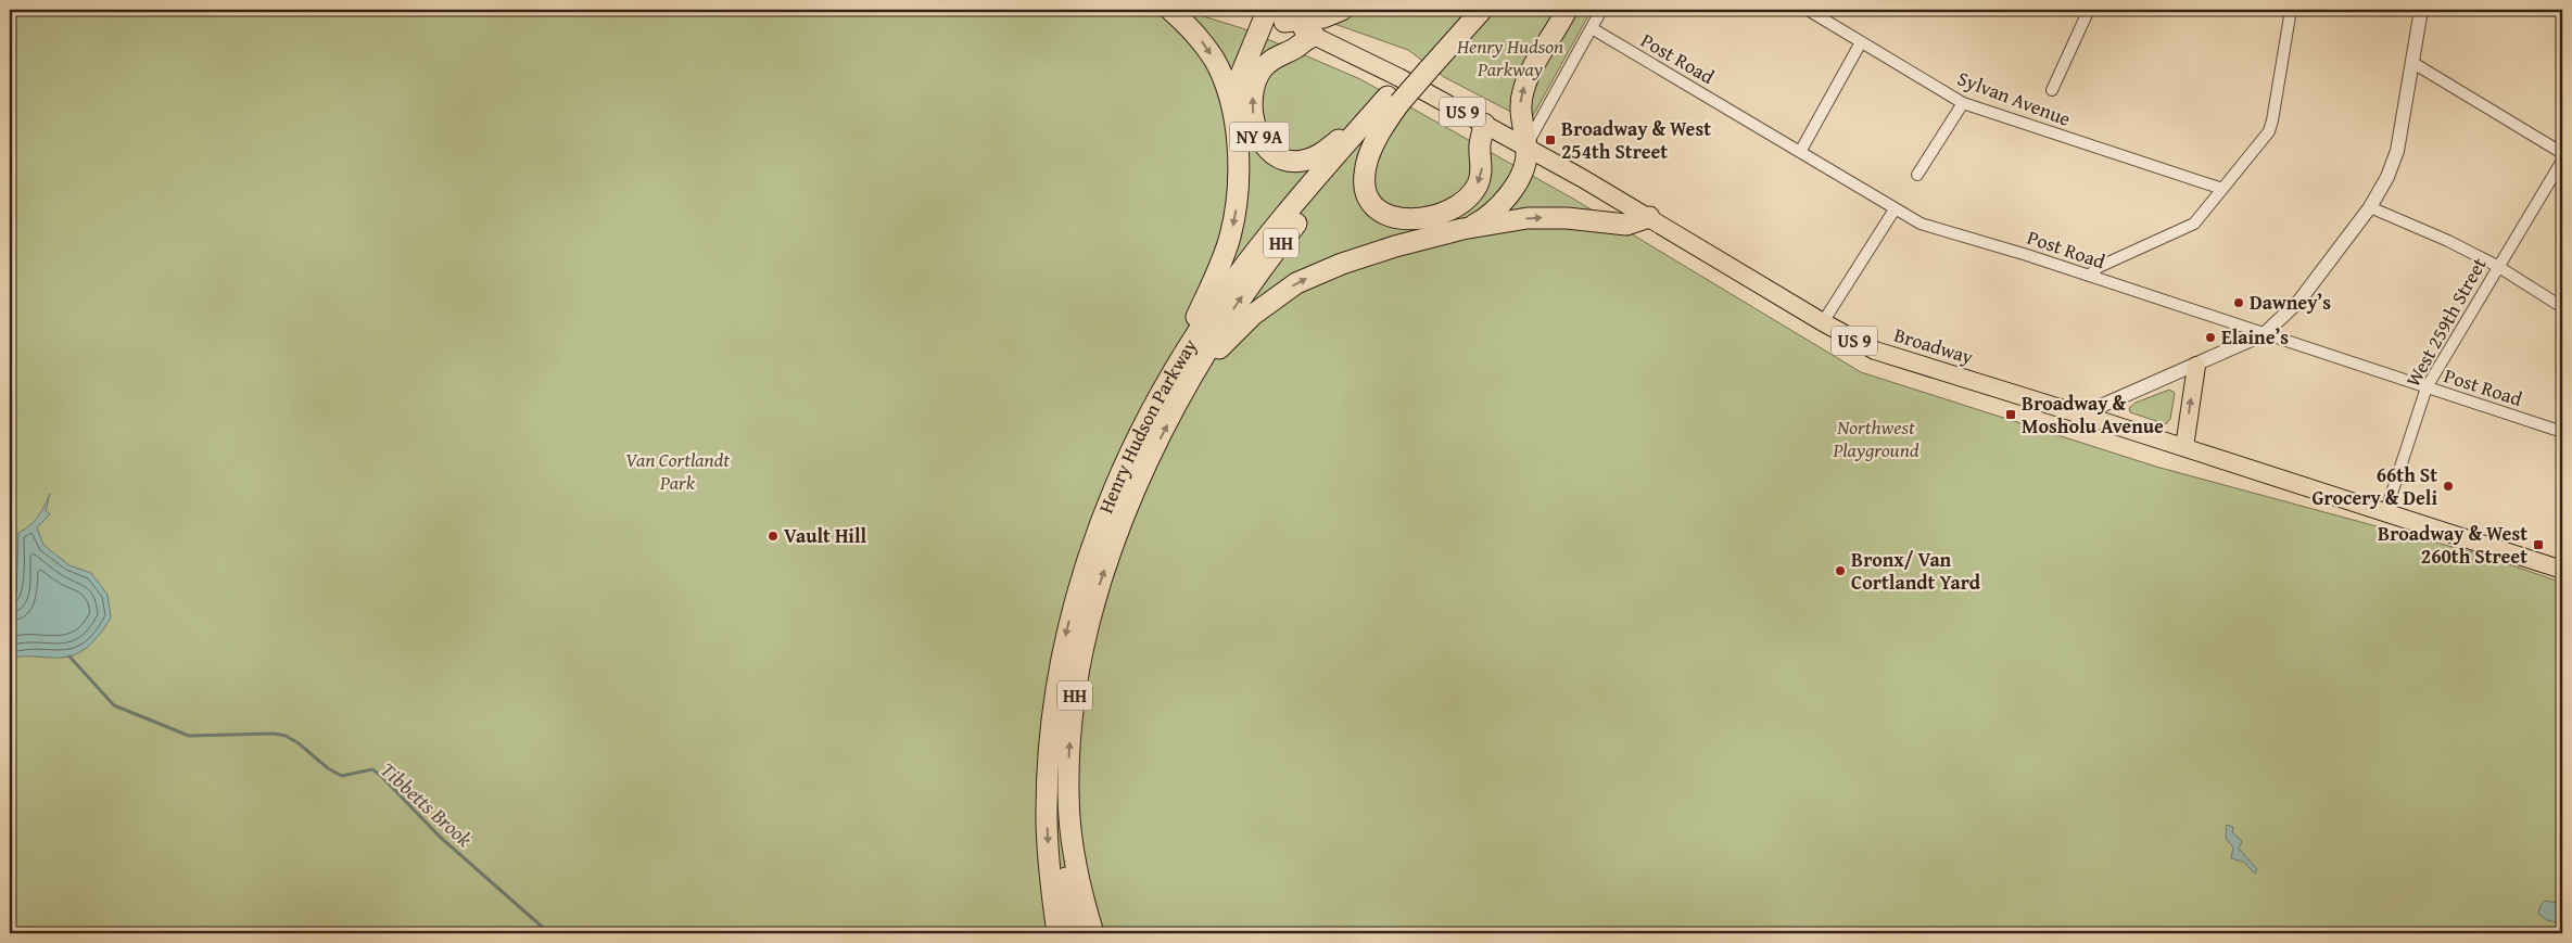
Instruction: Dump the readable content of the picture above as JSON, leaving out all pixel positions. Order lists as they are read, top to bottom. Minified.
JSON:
{"streets":{"highway":["NY 9A","HH","Henry Hudson Parkway"],"main road":["US 9","Broadway"],"street":["Post Road","Sylvan Avenue","West 259th Street"]},"crossings":[["Post Road","West 259th Street"],["NY 9A","Broadway"],["NY 9A","Henry Hudson Parkway"],["West 259th Street","Broadway"]],"water":["Tibbetts Brook"],"parks":["Henry Hudson Parkway","Northwest Playground","Van Cortlandt Park"],"places":{"transit":["Broadway & West 254th Street","Broadway & Mosholu Avenue","Broadway & West 260th Street"],"other":["Dawney’s","Elaine’s","66th St Grocery & Deli","Vault Hill","Bronx/ Van Cortlandt Yard"]}}
